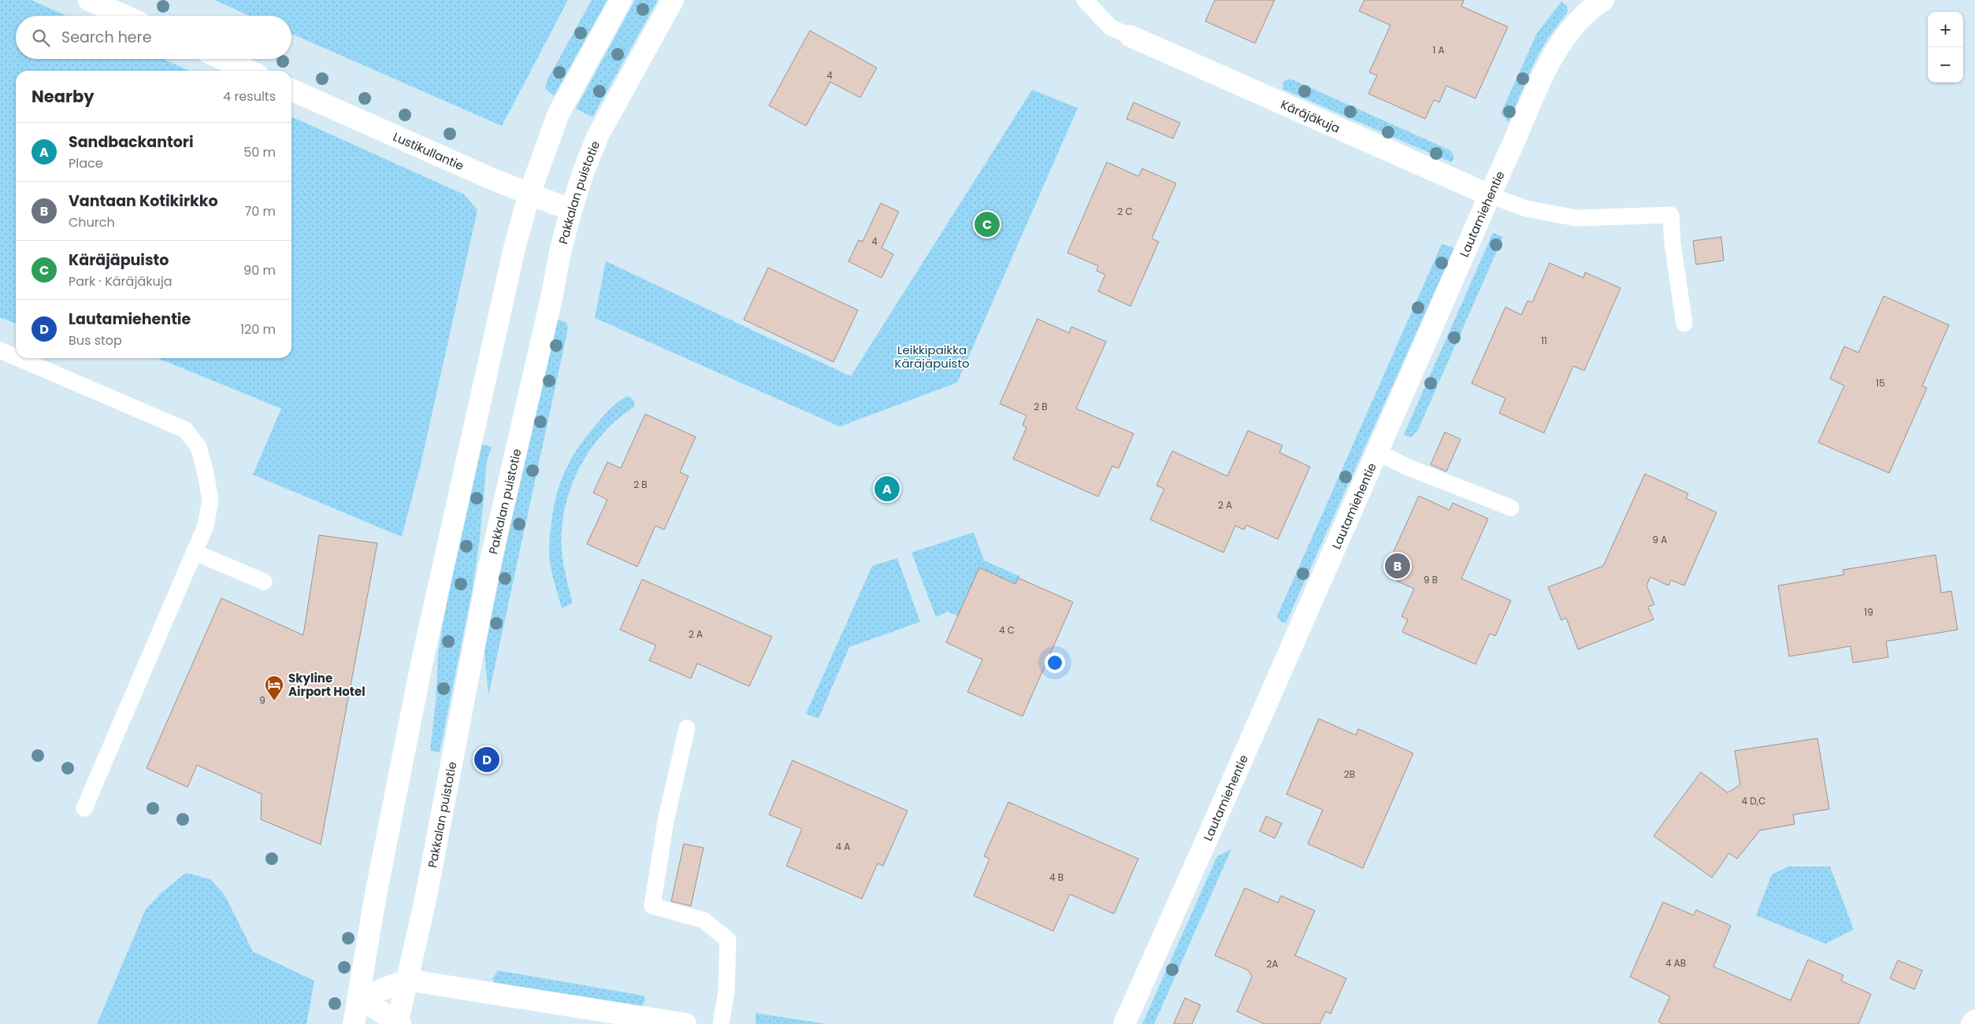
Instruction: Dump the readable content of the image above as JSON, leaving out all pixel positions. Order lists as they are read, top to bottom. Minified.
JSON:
{"streets":{"street":["Käräjäkuja","Lustikullantie","Pakkalan puistotie","Lautamiehentie"]},"crossings":[["Käräjäkuja","Lautamiehentie"],["Lustikullantie","Pakkalan puistotie"]],"parks":["Leikkipaikka Käräjäpuisto"],"places":{"hotel":["Skyline Airport Hotel"]},"house_numbers":["1 A","4","2 C","4","11","15","2 B","2 B","2 A","9 A","9 B","19","4 C","2 A","9","2B","4 D,C","4 A","4 B","4 AB","2A"],"page":{"map_buttons":["+","−"],"search":"Search here","heading":["Nearby","4 results"],"list":[{"mark":"A","name":"Sandbackantori","note":"Place","value":"50 m"},{"mark":"B","name":"Vantaan Kotikirkko","note":"Church","value":"70 m"},{"mark":"C","name":"Käräjäpuisto","note":"Park · Käräjäkuja","value":"90 m"},{"mark":"D","name":"Lautamiehentie","note":"Bus stop","value":"120 m"}],"pins":["C","A","B","D"]}}
